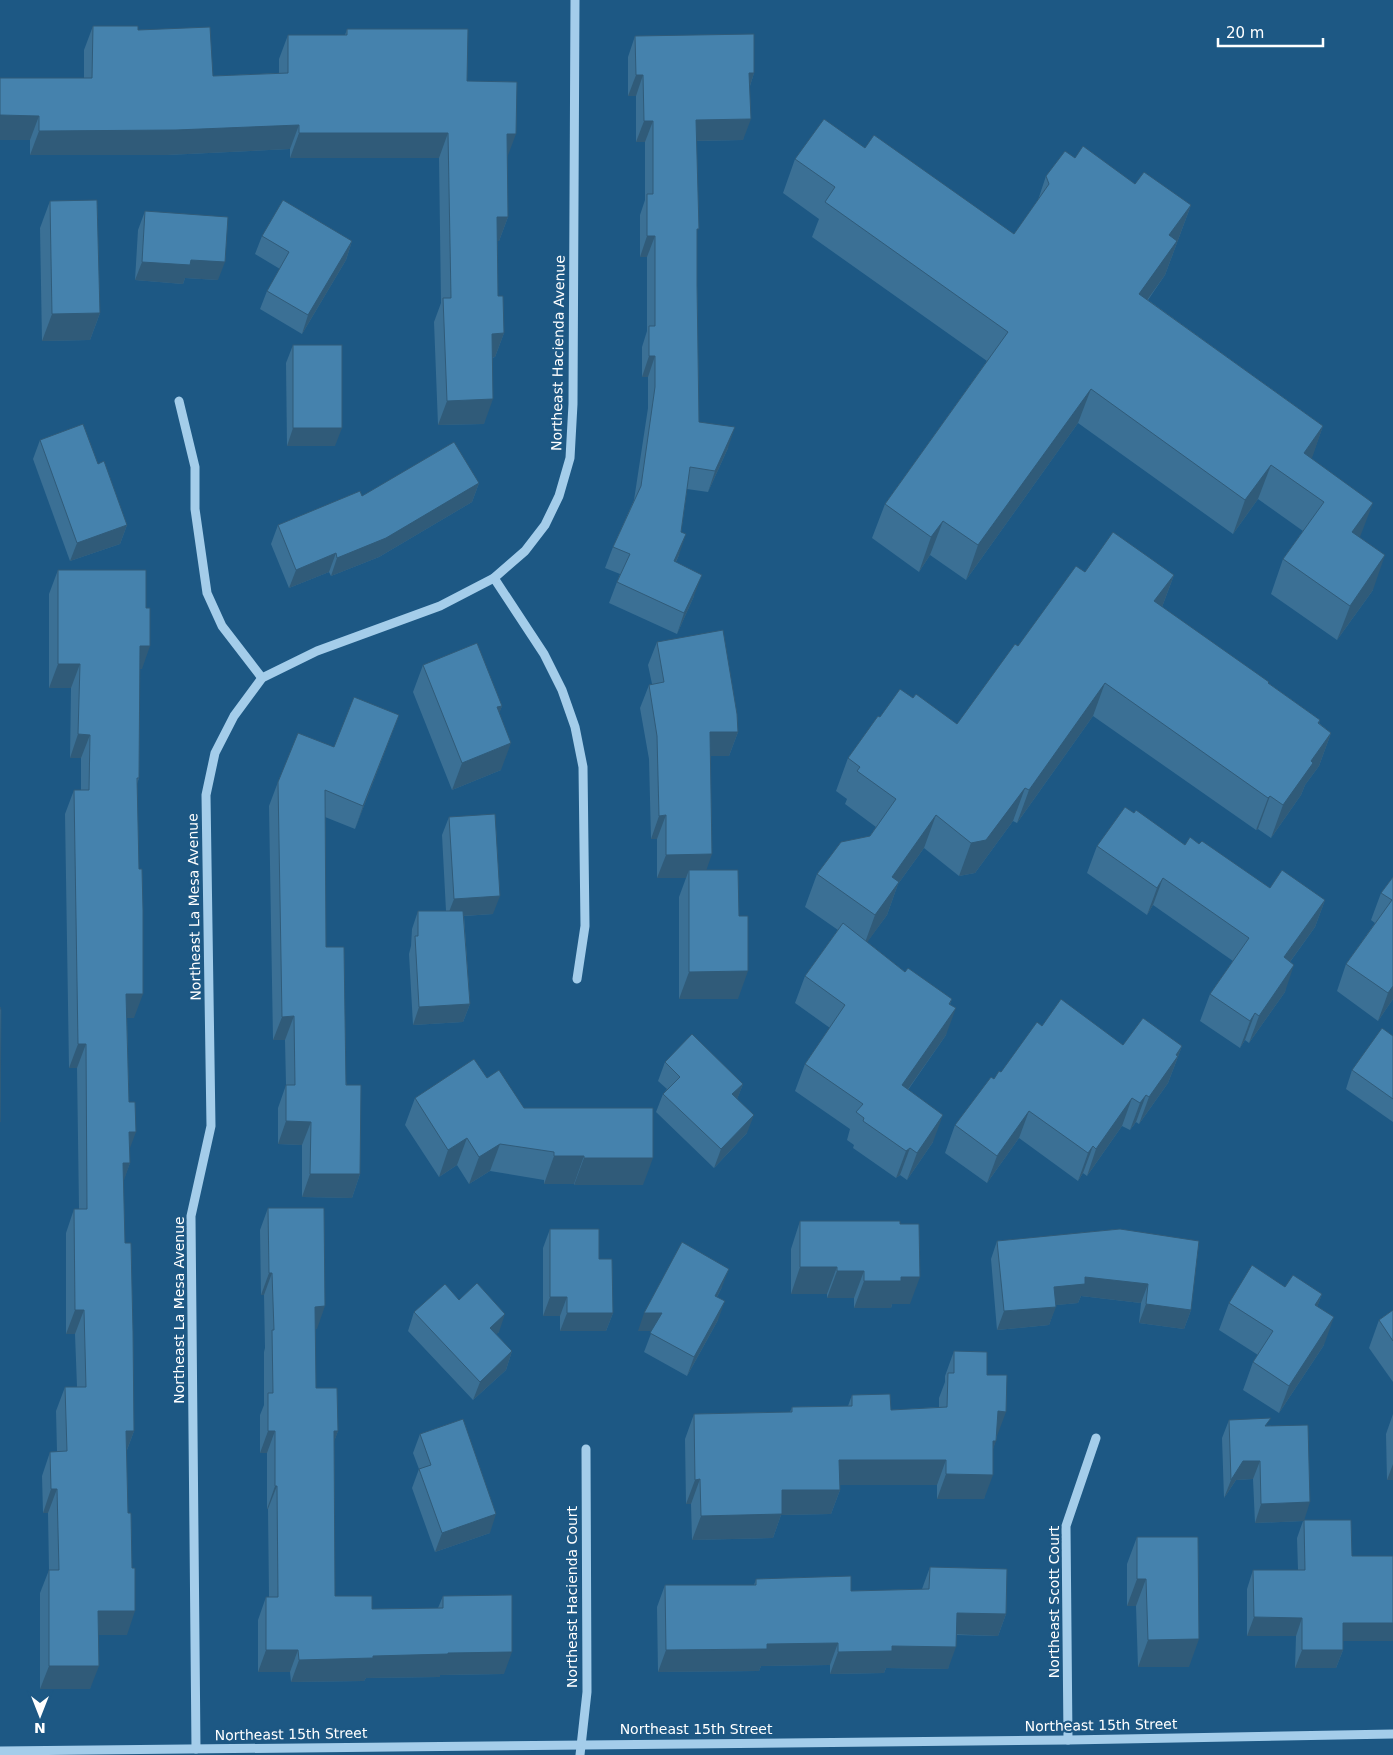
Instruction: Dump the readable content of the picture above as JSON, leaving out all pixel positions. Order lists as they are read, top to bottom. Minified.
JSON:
{"streets":{"street":["Northeast Hacienda Avenue","Northeast La Mesa Avenue","Northeast Hacienda Court","Northeast Scott Court","Northeast 15th Street"]},"crossings":[["Northeast Hacienda Avenue","Northeast La Mesa Avenue"],["Northeast La Mesa Avenue","Northeast 15th Street"],["Northeast Hacienda Court","Northeast 15th Street"],["Northeast Scott Court","Northeast 15th Street"]],"scale_bar":"20 m","north":"bottom"}
